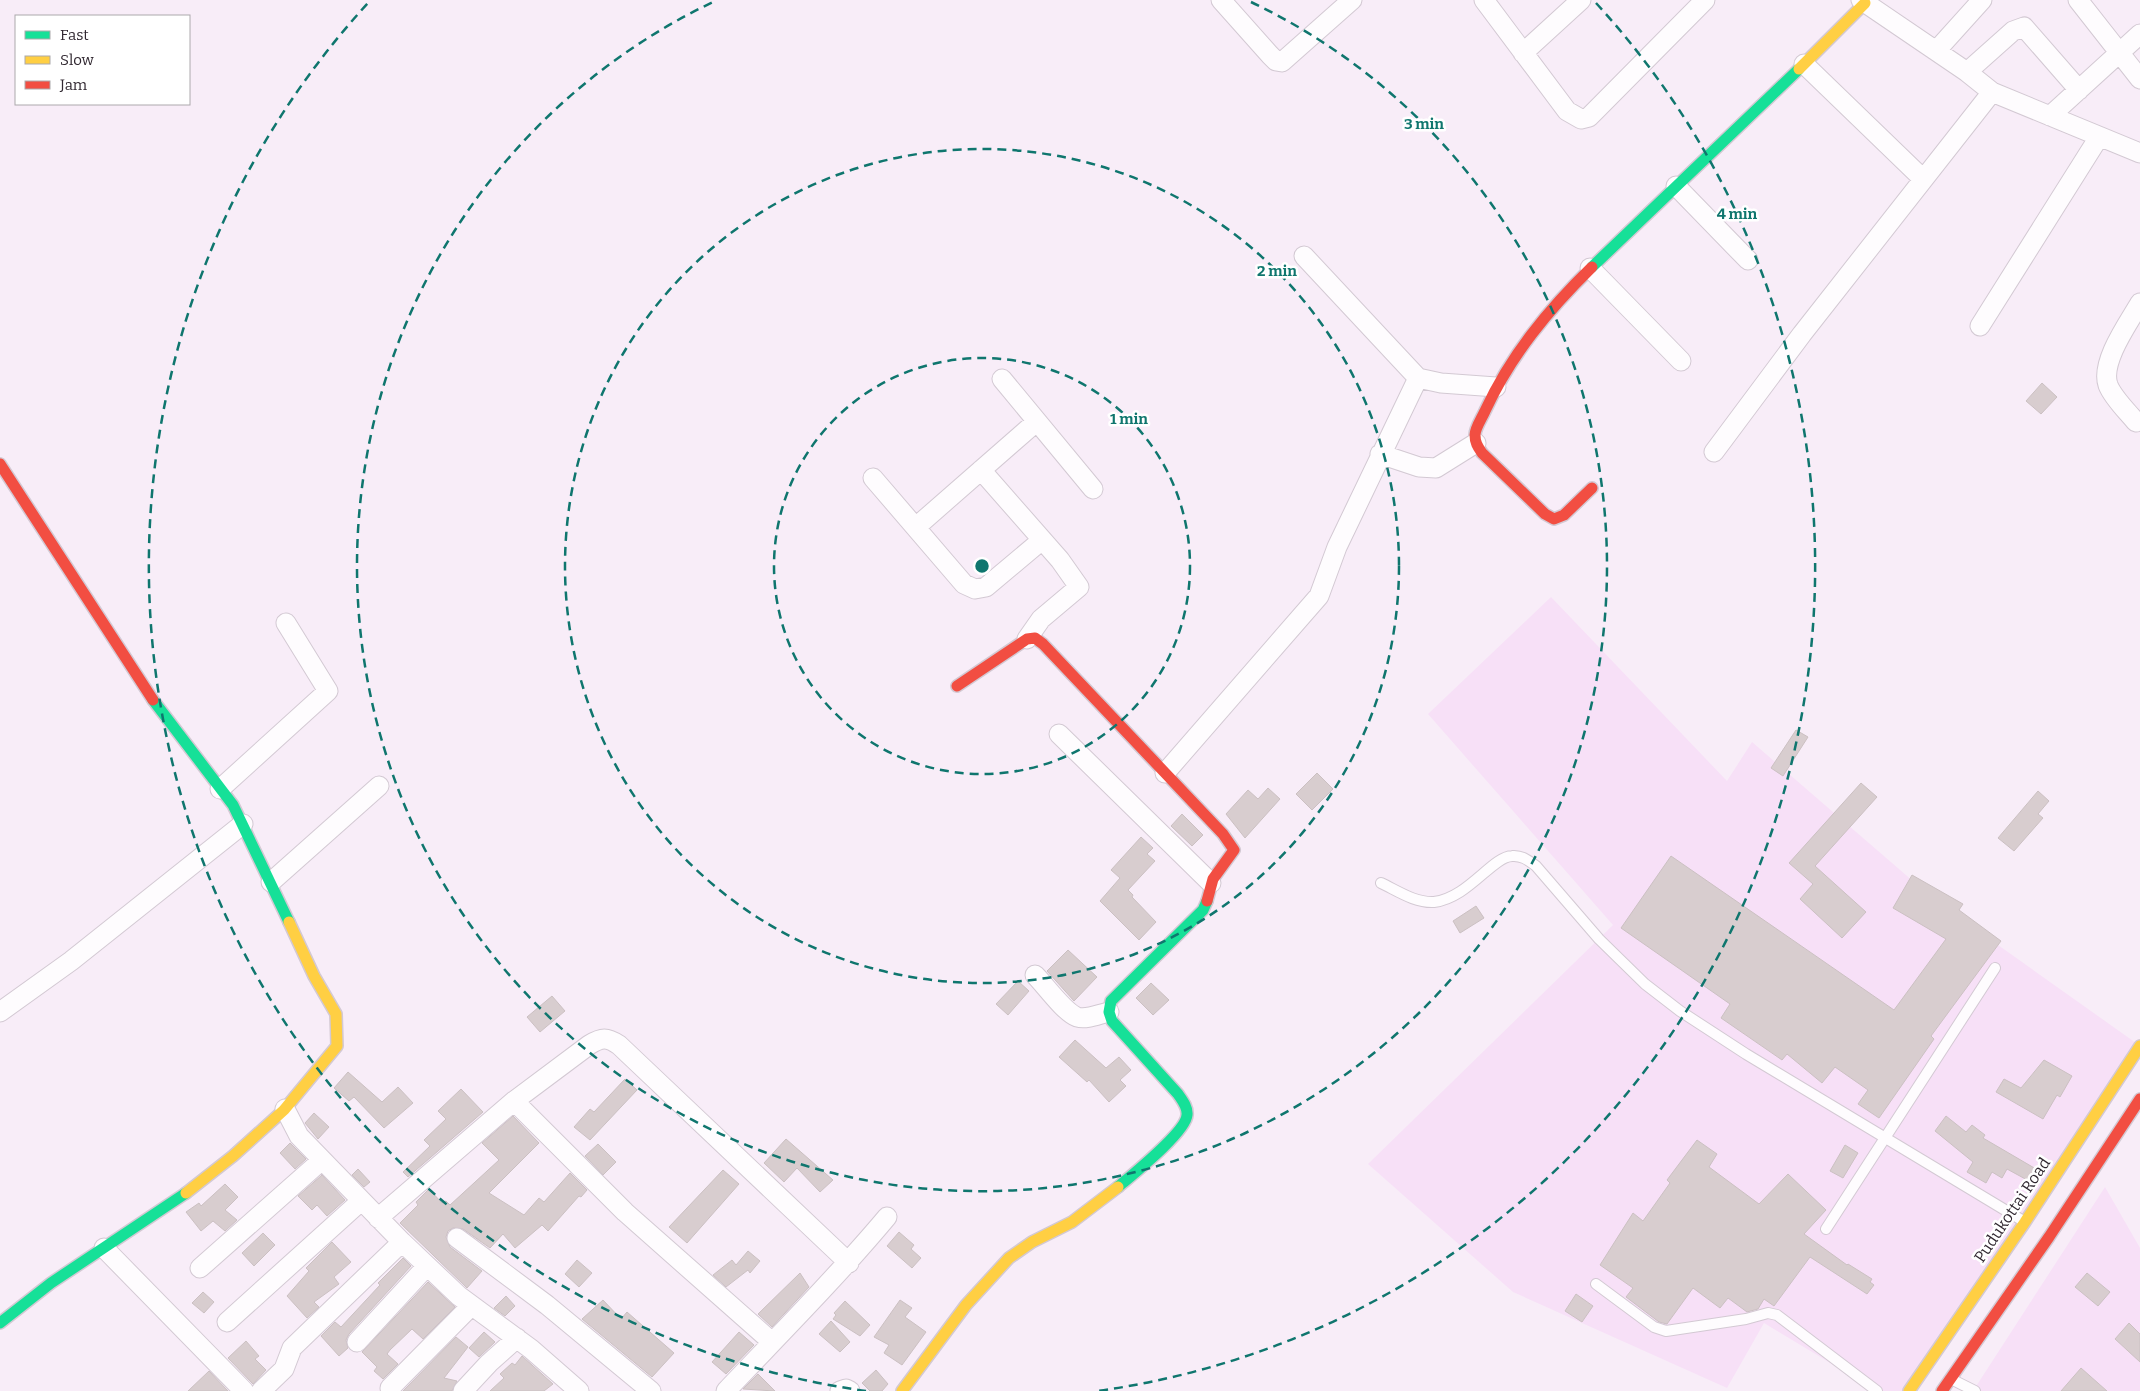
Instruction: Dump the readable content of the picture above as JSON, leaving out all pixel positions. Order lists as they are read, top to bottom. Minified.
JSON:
{"streets":{"main road":["Pudukottai Road"]},"legend":["Fast","Slow","Jam"],"rings":["3 min","4 min","2 min","1 min"]}
